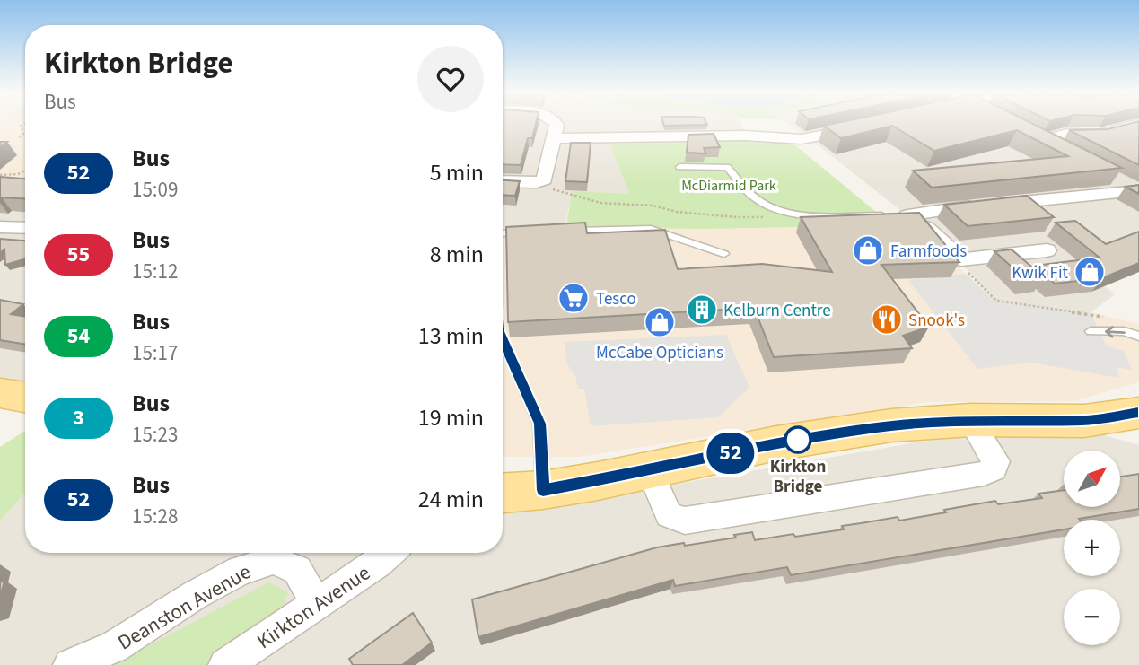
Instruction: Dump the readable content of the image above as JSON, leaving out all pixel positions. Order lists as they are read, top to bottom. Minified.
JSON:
{"streets":{"street":["Deanston Avenue","Kirkton Avenue"]},"crossings":[["Deanston Avenue","Kirkton Avenue"]],"parks":["McDiarmid Park"],"places":{"shop":["Farmfoods","Kwik Fit","McCabe Opticians"],"supermarket":["Tesco"],"building":["Kelburn Centre"],"restaurant":["Snook's"],"other":["Kirkton Bridge"]},"lines":["bus line 52"],"north":"top right","page":{"on_map":"52","heading":["Kirkton Bridge","Bus"],"list":[{"mark":"52","name":"Bus","note":"15:09","value":"5 min"},{"mark":"55","name":"Bus","note":"15:12","value":"8 min"},{"mark":"54","name":"Bus","note":"15:17","value":"13 min"},{"mark":"3","name":"Bus","note":"15:23","value":"19 min"},{"mark":"52","name":"Bus","note":"15:28","value":"24 min"}],"map_buttons":["+","−"]}}
